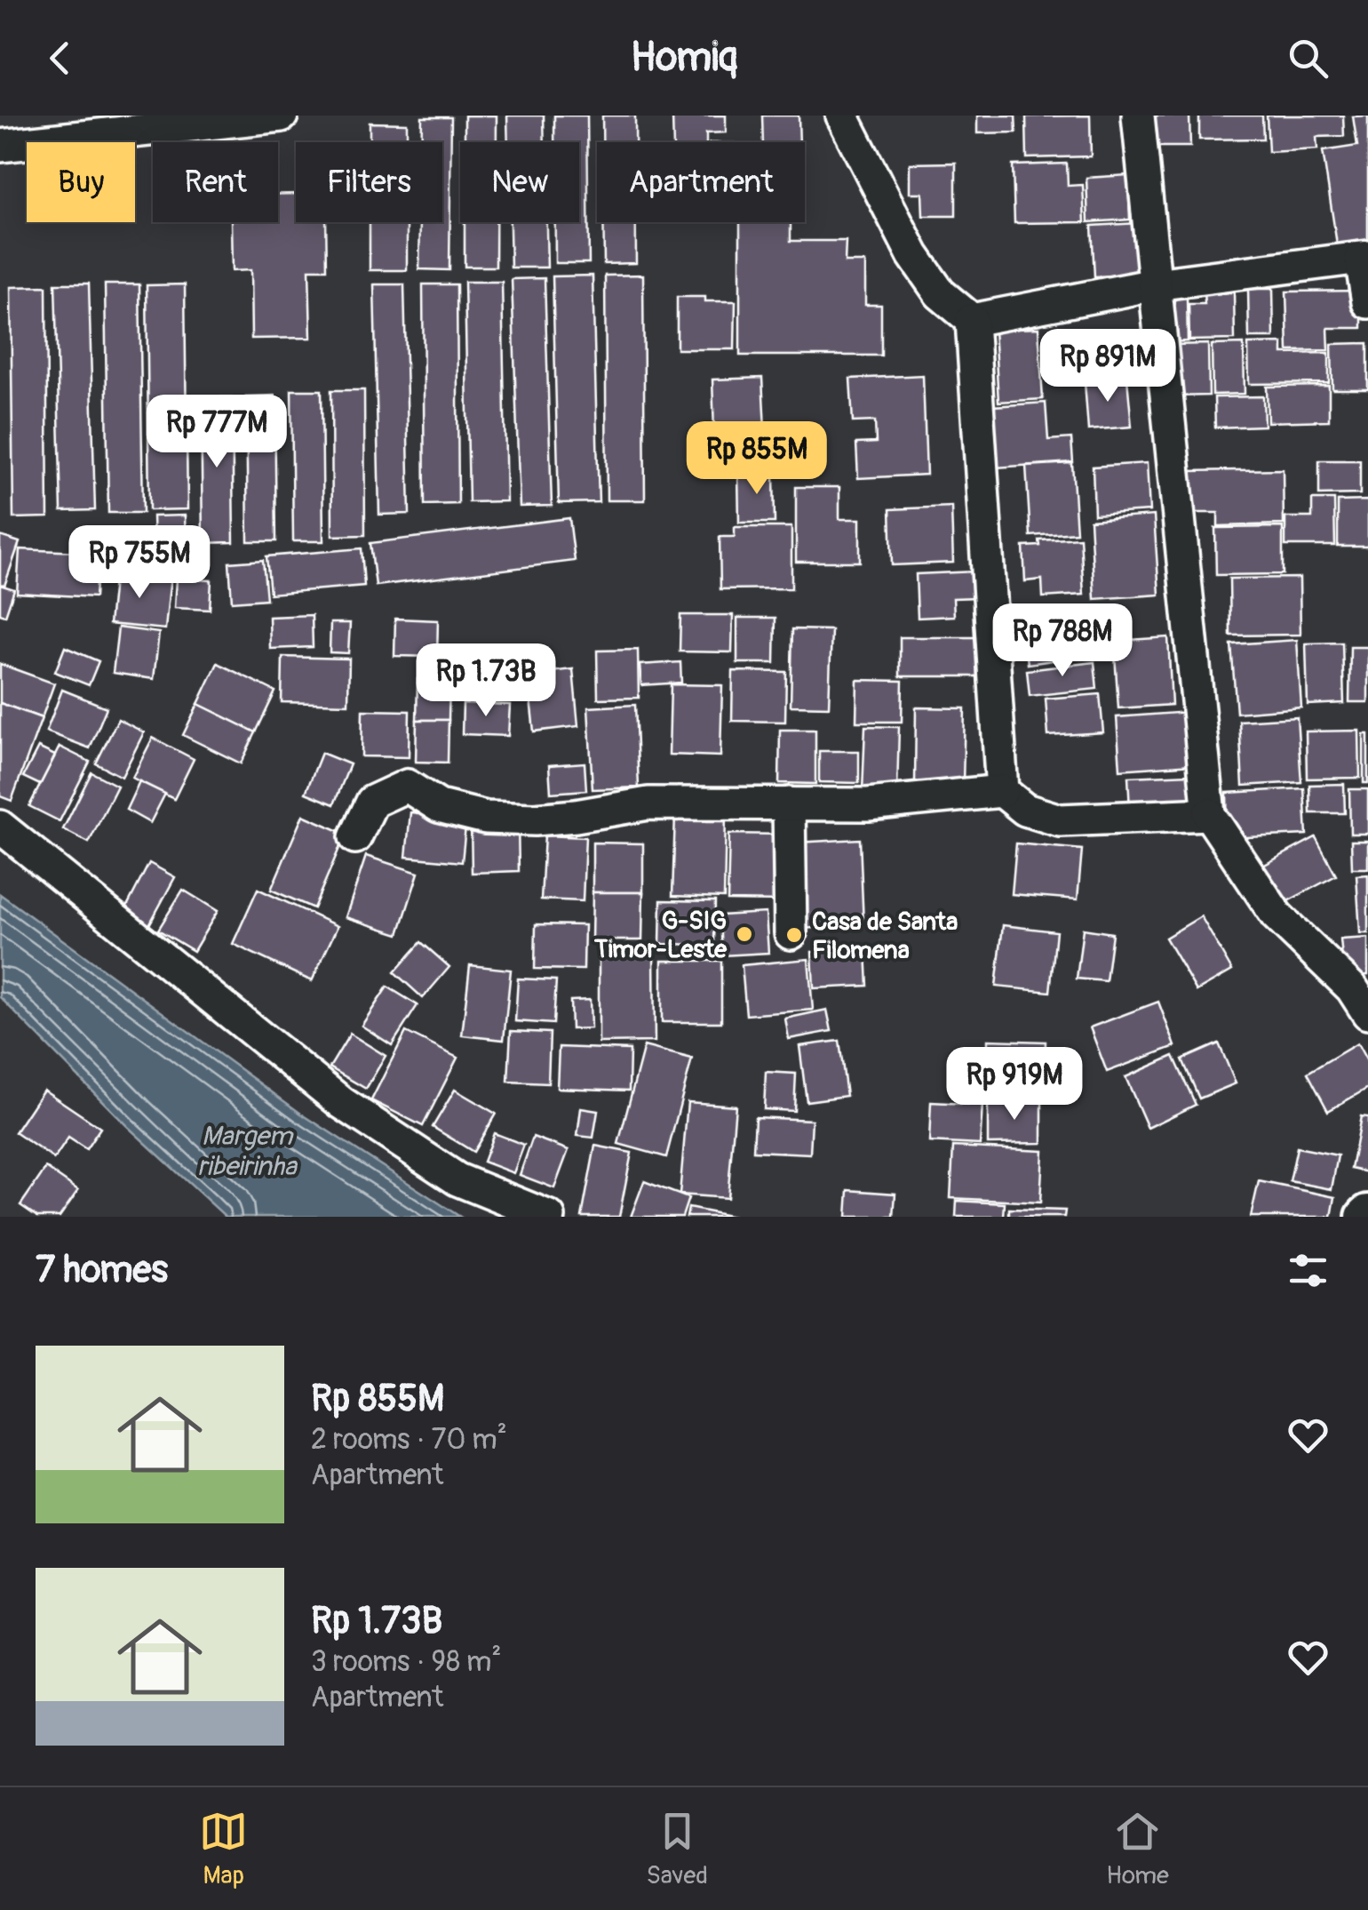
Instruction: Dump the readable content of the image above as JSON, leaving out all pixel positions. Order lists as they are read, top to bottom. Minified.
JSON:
{"water":["Margem ribeirinha"],"places":["G-SIG Timor-Leste","Casa de Santa Filomena"],"page":{"header":"Homiq","chip":["Buy","Rent","Filters","New","Apartment"],"price":["Rp 891M","Rp 777M","Rp 855M","Rp 755M","Rp 788M","Rp 1.73B","Rp 919M"],"heading":"7 homes","list":[{"name":"Rp 855M","note":"2 rooms · 70 m² · Apartment"},{"name":"Rp 1.73B","note":"3 rooms · 98 m² · Apartment"}],"tabs":["Map","Saved","Home"]}}
